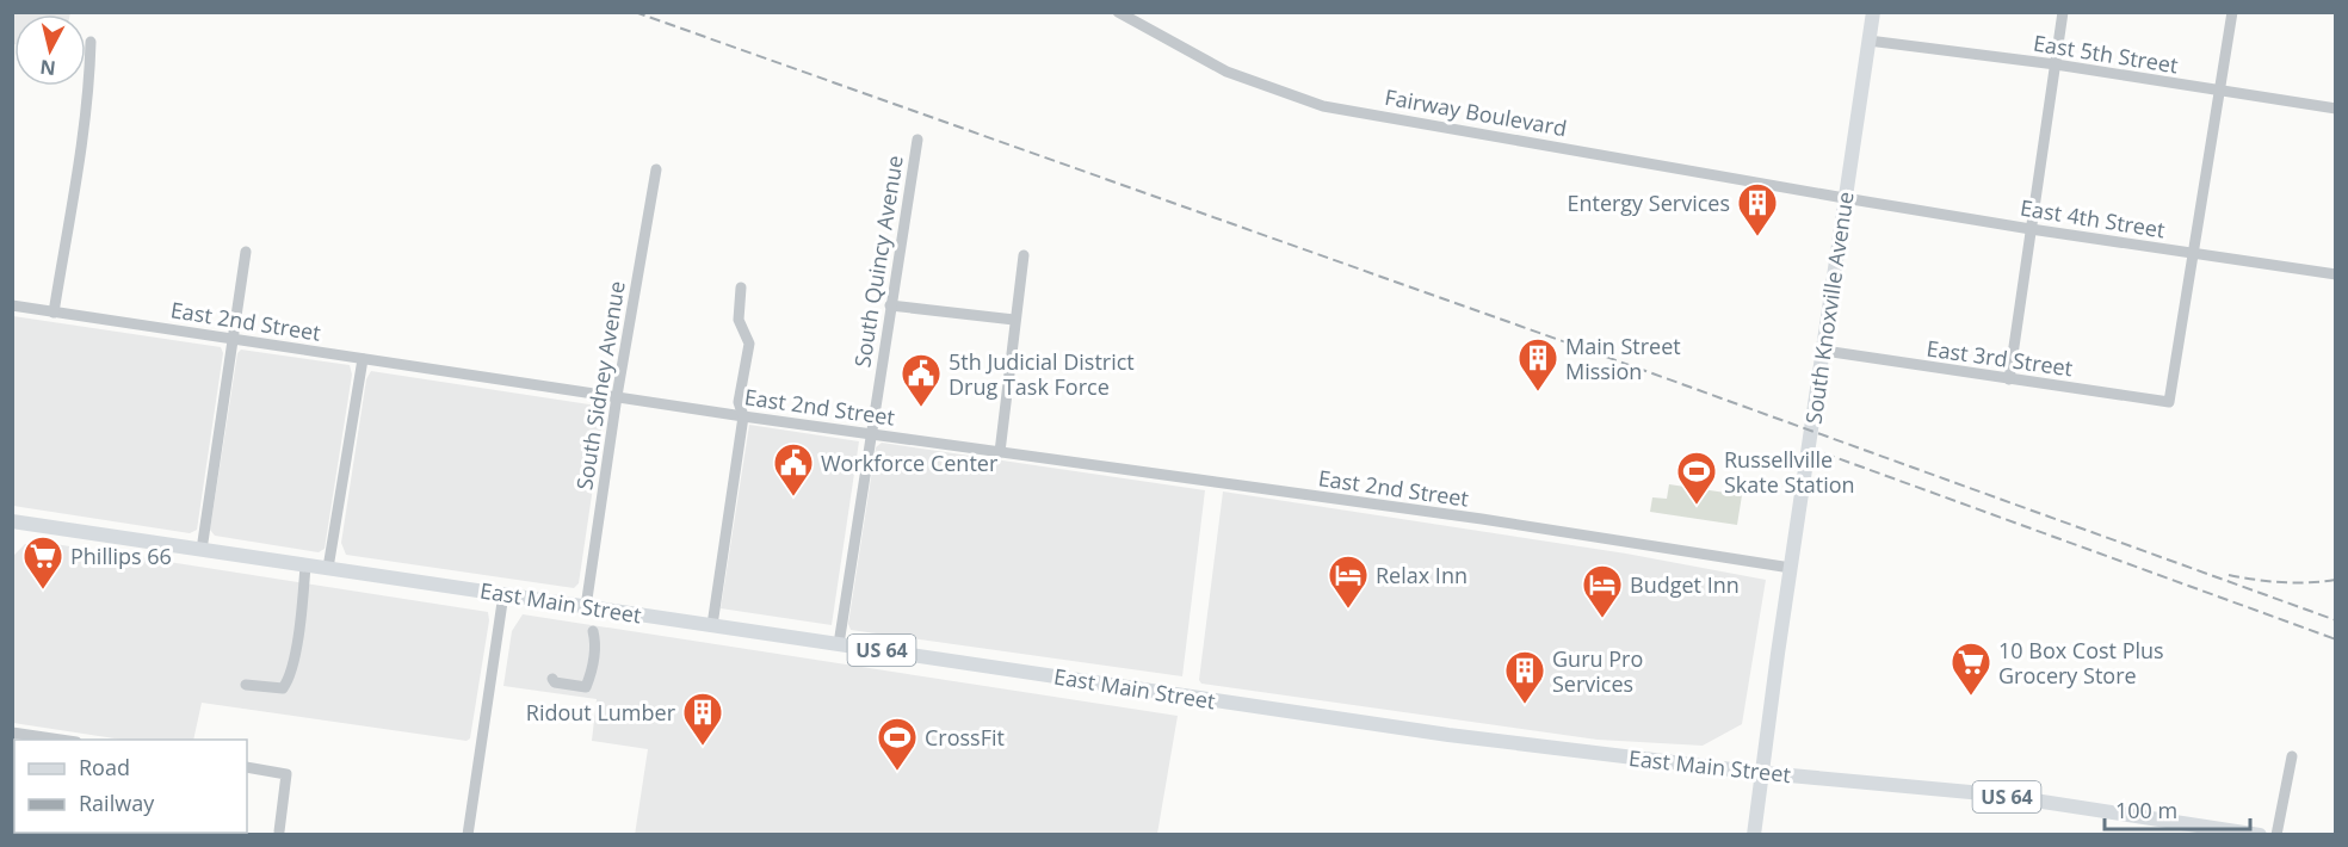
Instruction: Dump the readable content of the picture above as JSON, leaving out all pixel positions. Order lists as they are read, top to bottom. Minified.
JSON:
{"streets":{"main road":["South Knoxville Avenue","East Main Street","US 64"],"street":["East 5th Street","Fairway Boulevard","East 4th Street","South Quincy Avenue","East 2nd Street","East 3rd Street","South Sidney Avenue"]},"crossings":[["East 5th Street","South Knoxville Avenue"],["Fairway Boulevard","East 4th Street"],["Fairway Boulevard","South Knoxville Avenue"],["East 4th Street","South Knoxville Avenue"],["East 4th Street","East 3rd Street"],["South Quincy Avenue","East 2nd Street"],["South Quincy Avenue","East Main Street"],["South Knoxville Avenue","East 2nd Street"],["South Knoxville Avenue","East 3rd Street"],["South Knoxville Avenue","East Main Street"],["East 2nd Street","South Sidney Avenue"],["South Sidney Avenue","East Main Street"]],"places":{"building":["Entergy Services","Main Street Mission","Guru Pro Services","Ridout Lumber"],"public building":["5th Judicial District Drug Task Force","Workforce Center"],"sports":["Russellville Skate Station","CrossFit"],"supermarket":["Phillips 66","10 Box Cost Plus Grocery Store"],"hotel":["Relax Inn","Budget Inn"]},"legend":["Road","Railway"],"scale_bar":"100 m","north":"bottom"}
